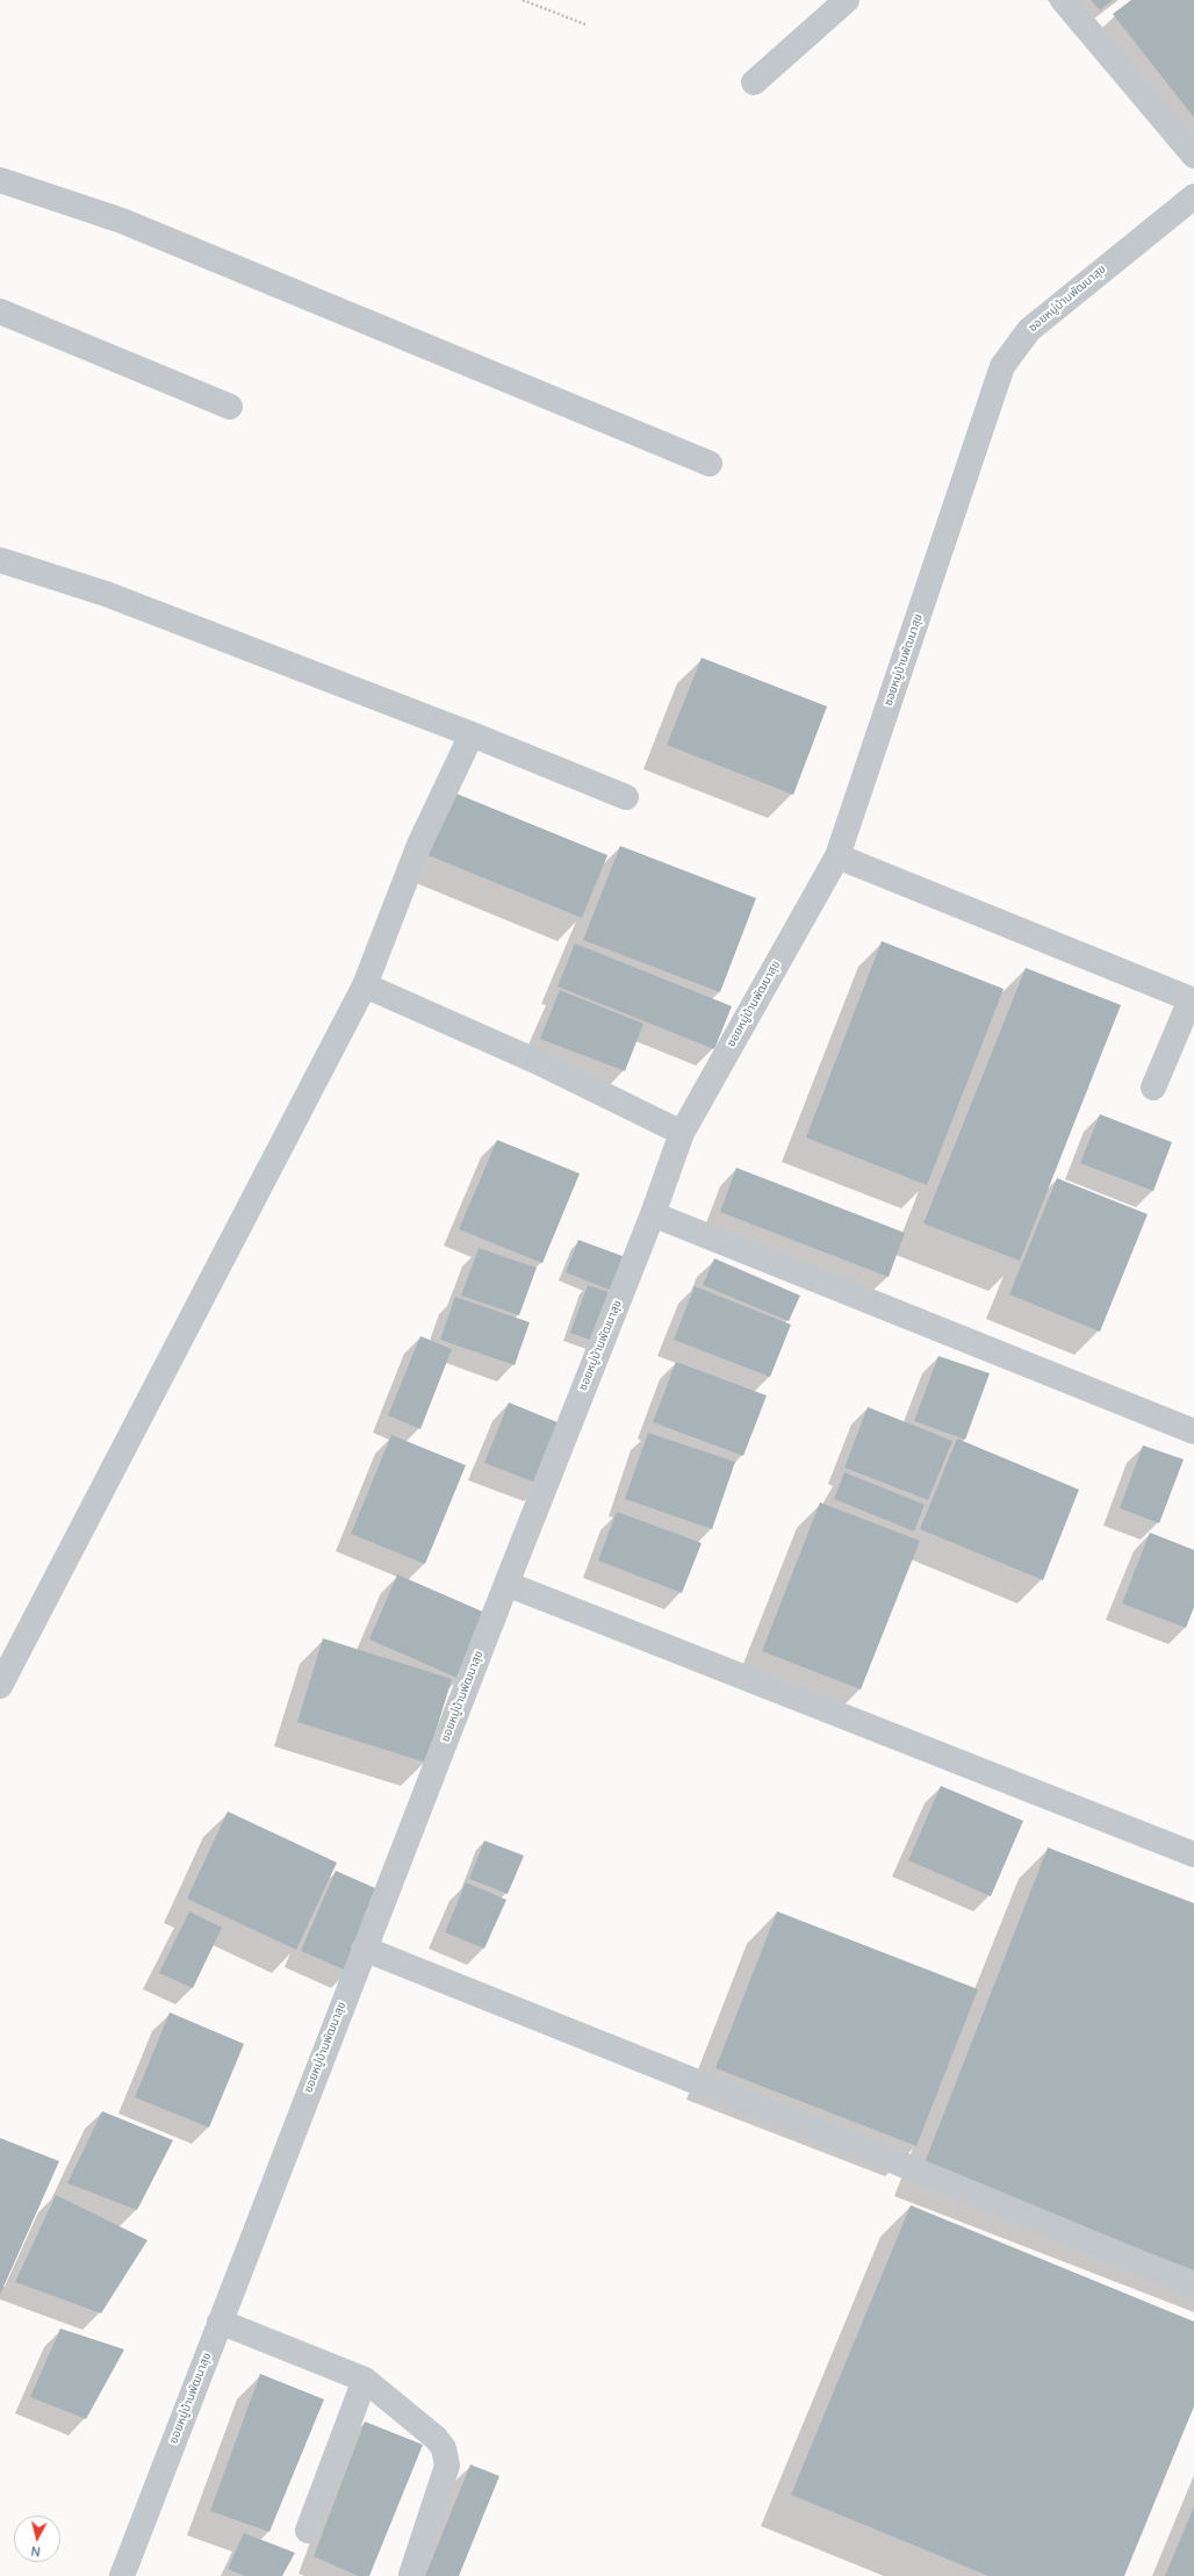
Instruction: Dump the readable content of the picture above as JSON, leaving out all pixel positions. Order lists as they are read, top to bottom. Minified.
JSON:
{"streets":{"street":["ซอยหมู่บ้านพัฒนาสุข"]},"north":"bottom"}
